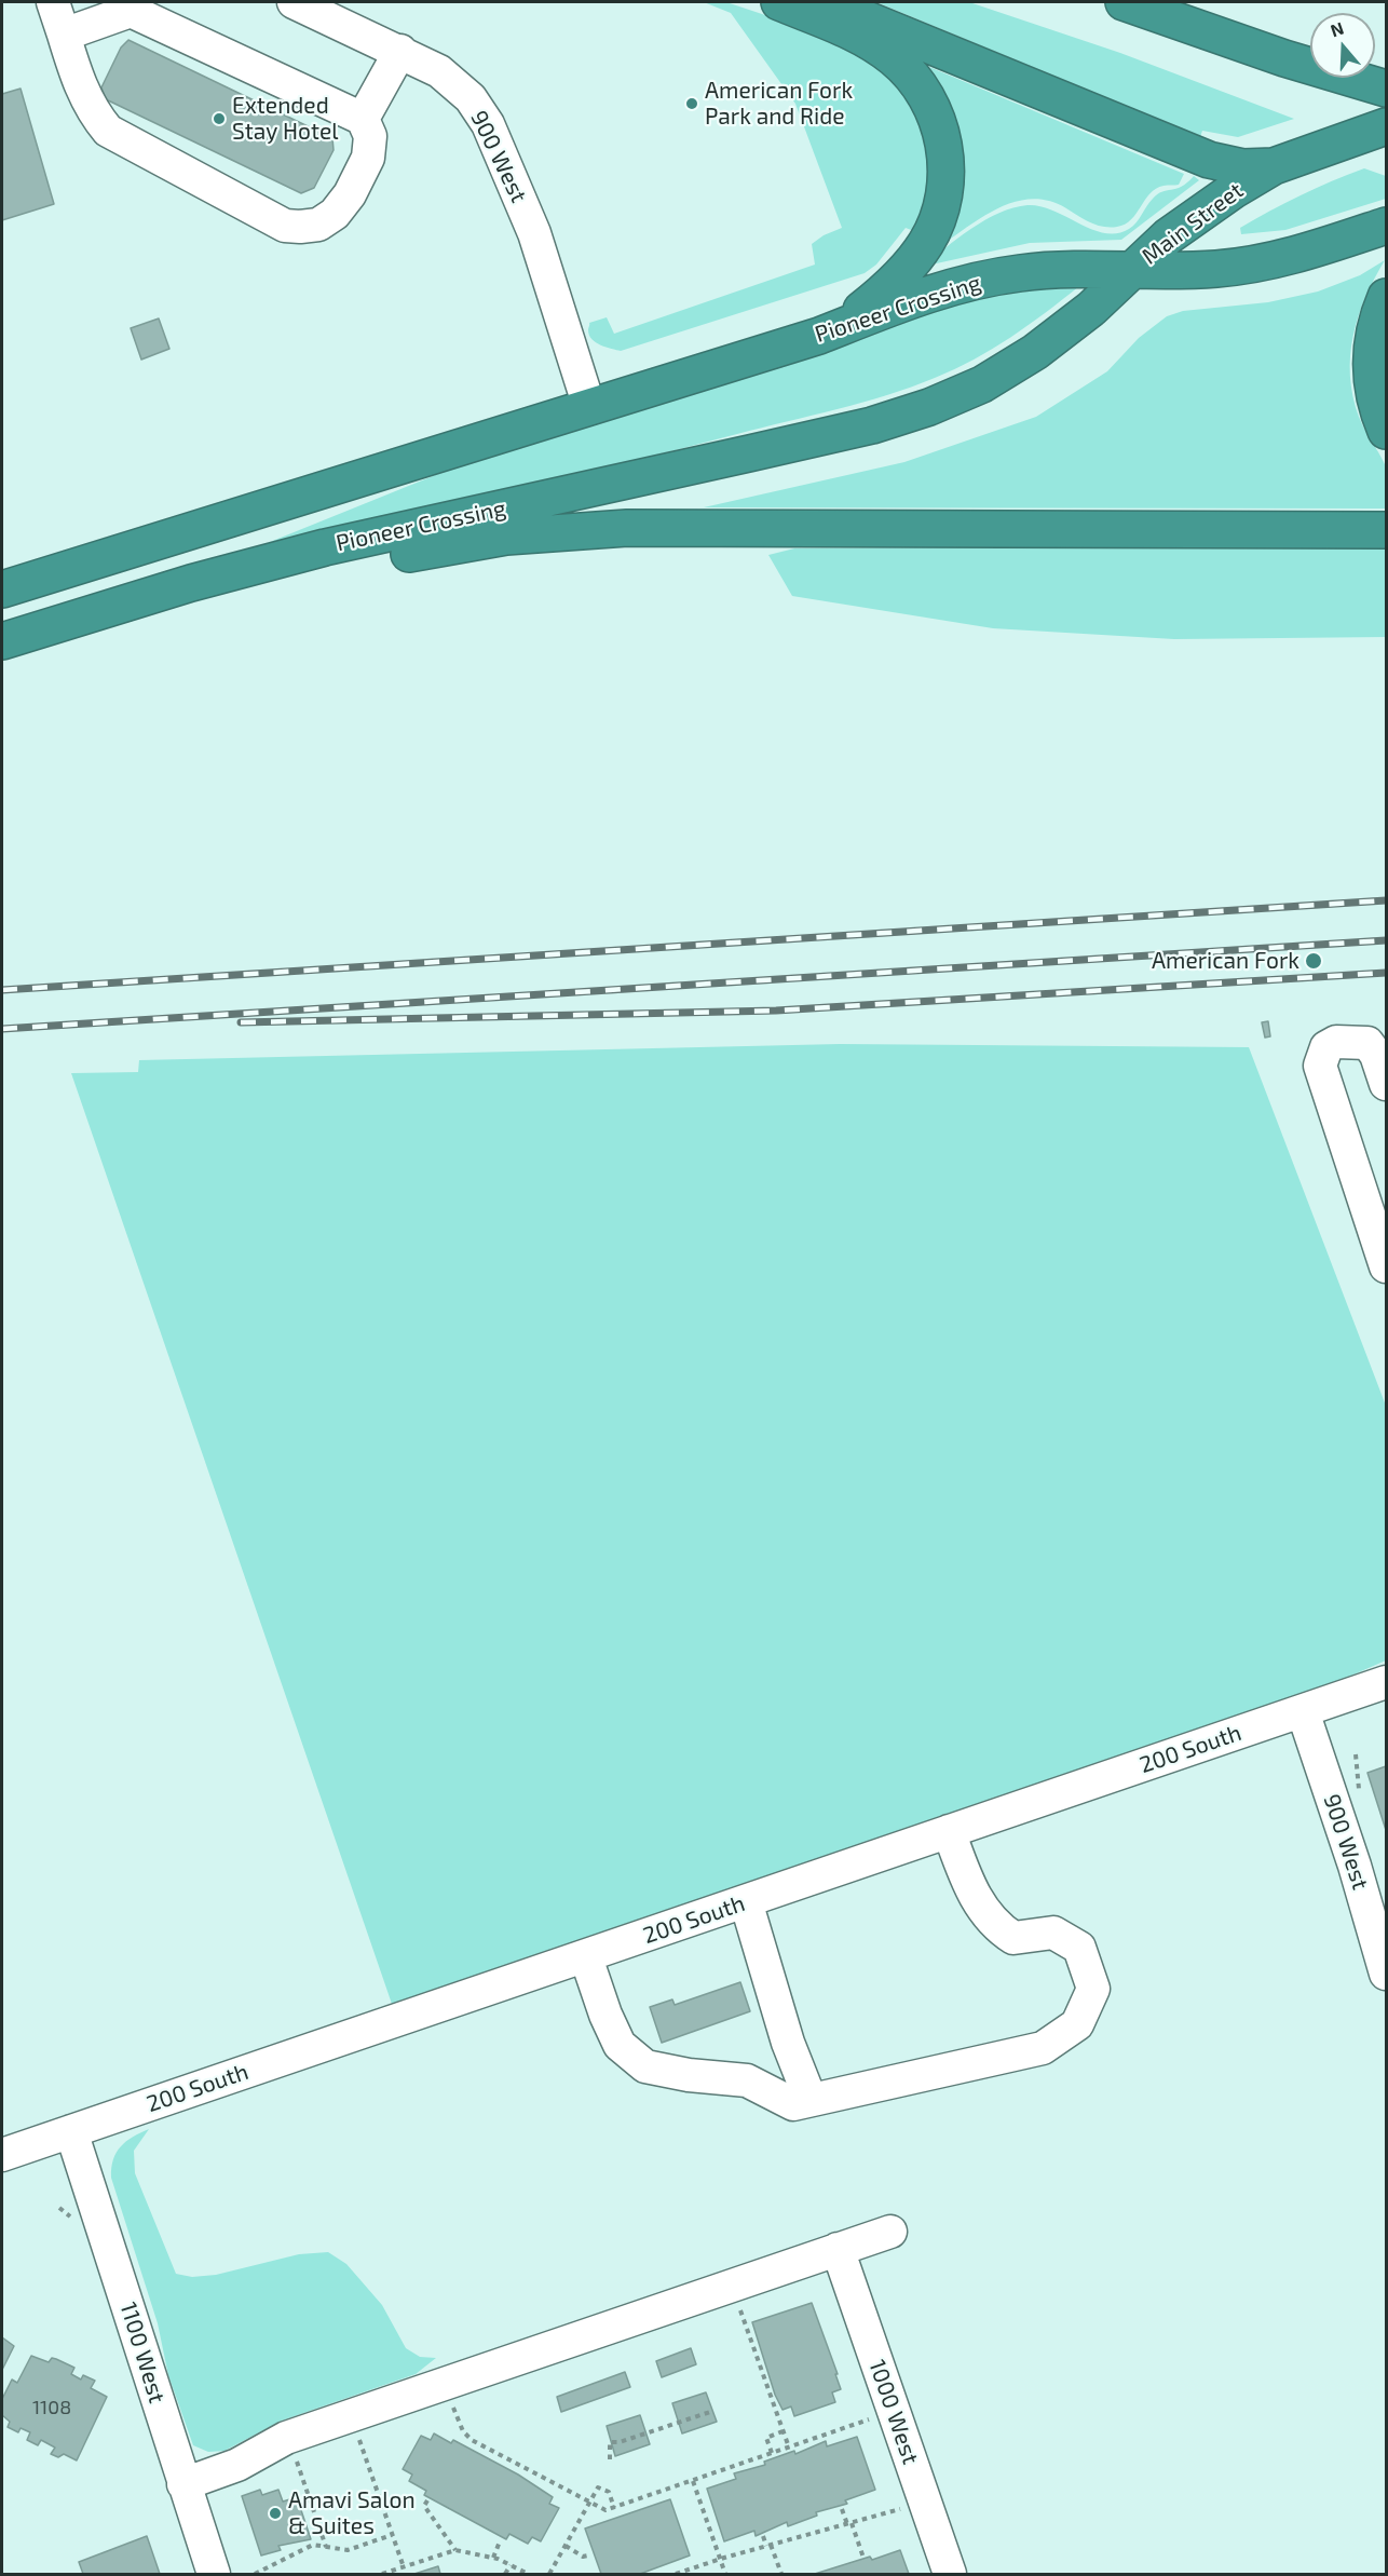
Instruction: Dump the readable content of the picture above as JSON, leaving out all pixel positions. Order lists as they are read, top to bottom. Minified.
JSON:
{"streets":{"highway":["Main Street","Pioneer Crossing"],"street":["900 West","200 South","1100 West","1000 West"]},"crossings":[["900 West","Pioneer Crossing"],["900 West","200 South"],["Main Street","Pioneer Crossing"],["200 South","1100 West"]],"places":["American Fork Park and Ride","Extended Stay Hotel","American Fork","Amavi Salon & Suites"],"house_numbers":["1108"],"north":"top"}
